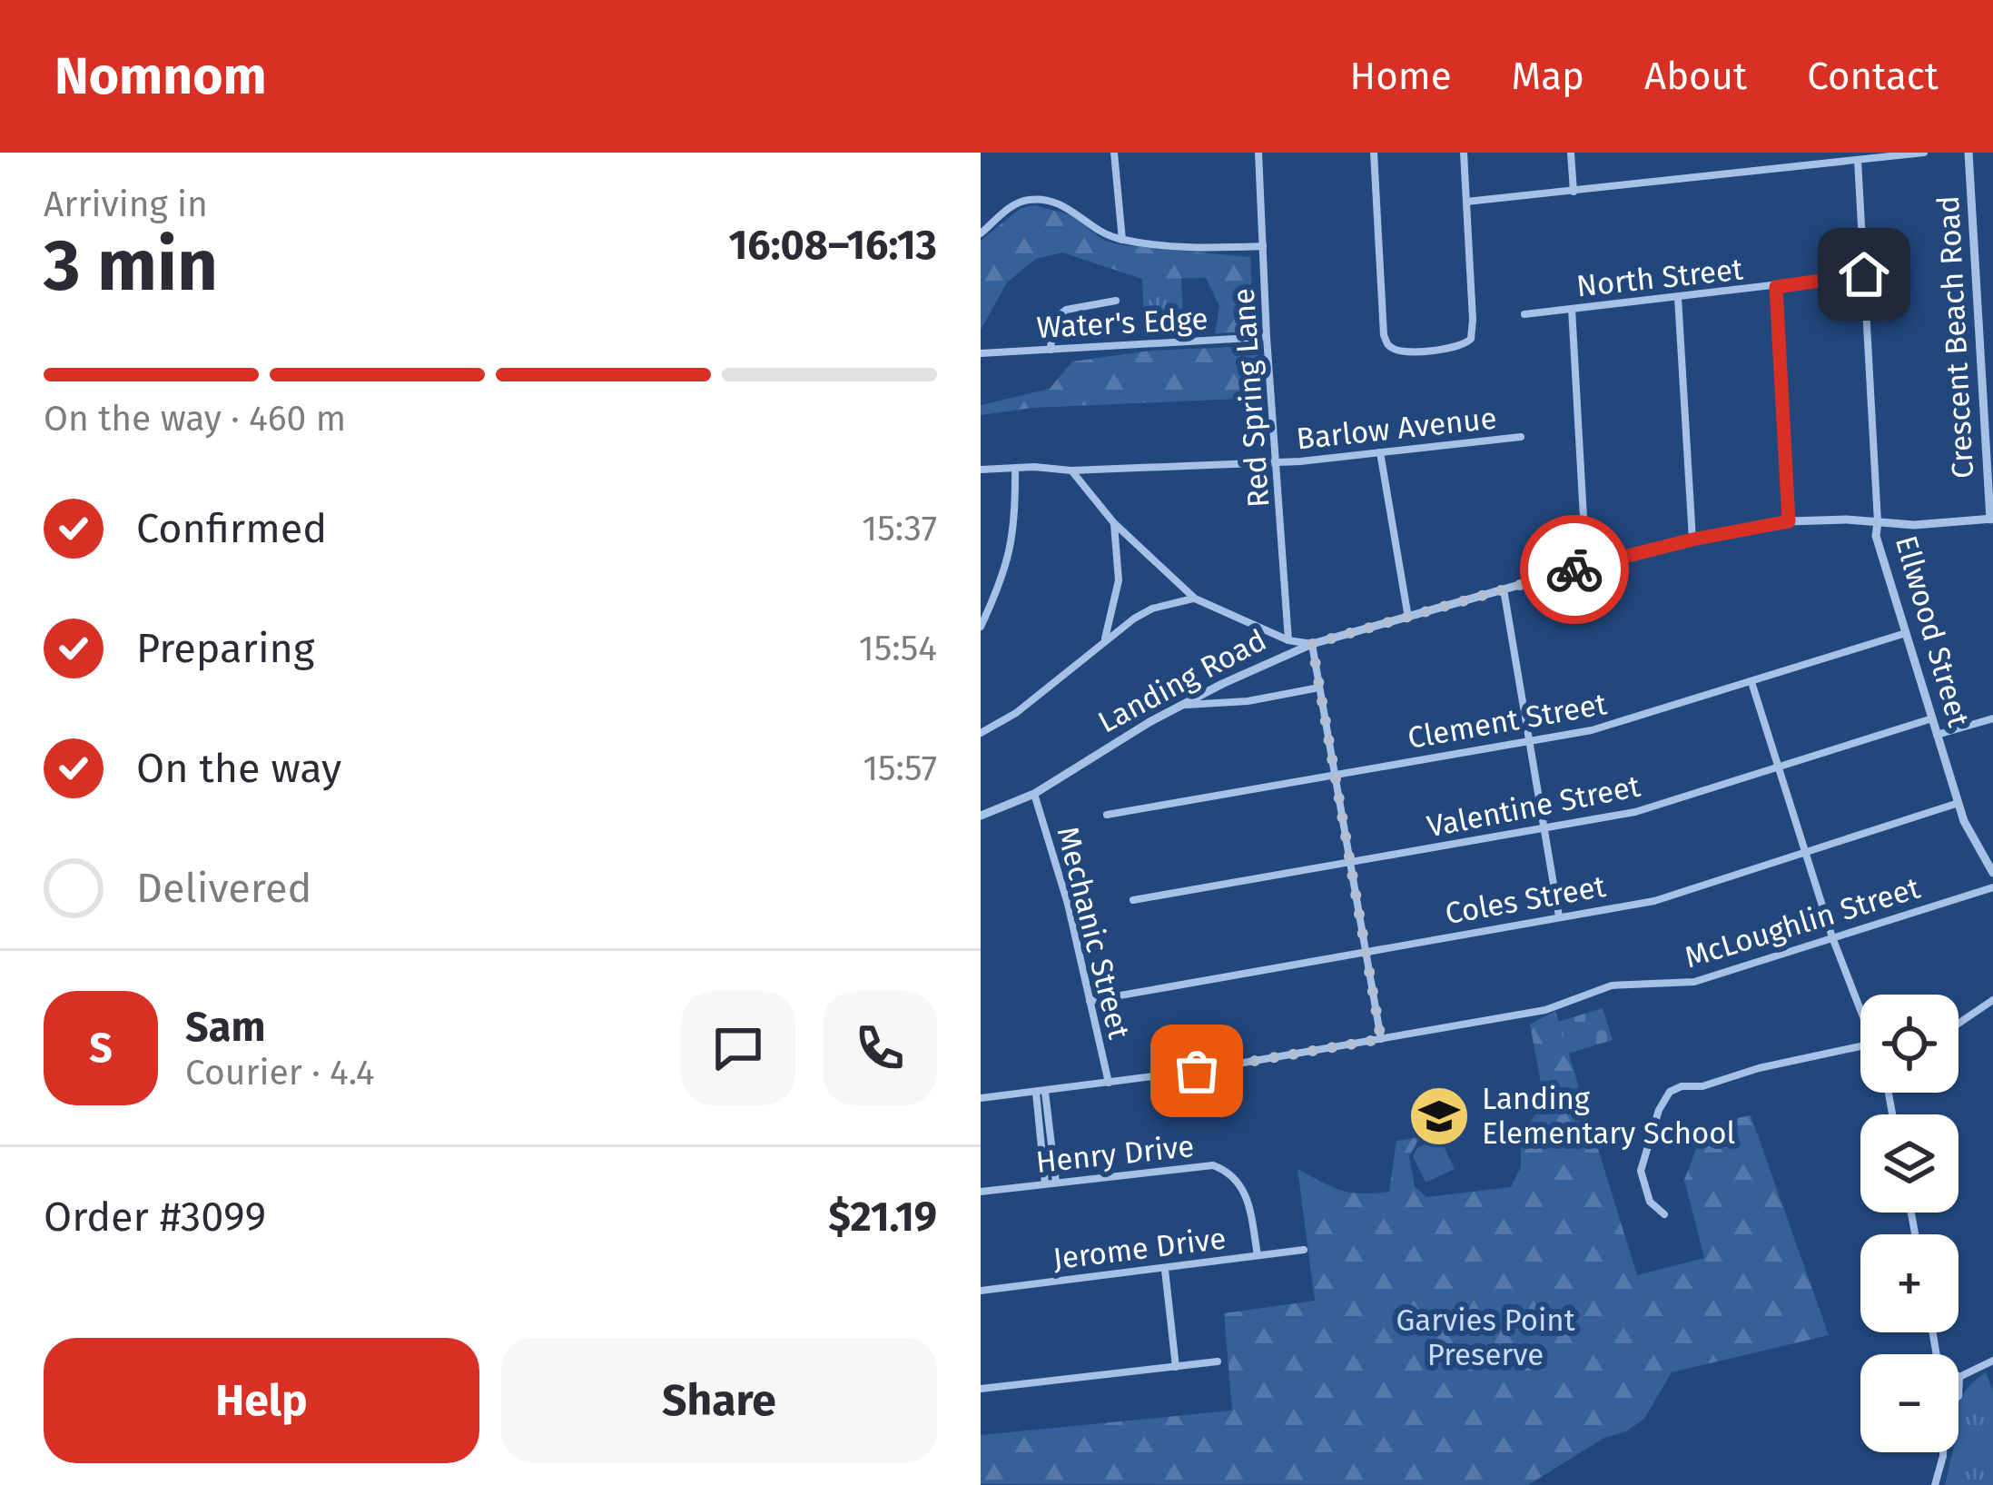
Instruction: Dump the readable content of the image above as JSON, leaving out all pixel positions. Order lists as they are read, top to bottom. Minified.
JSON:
{"streets":{"street":["North Street","Water's Edge","Crescent Beach Road","Red Spring Lane","Barlow Avenue","Ellwood Street","Landing Road","Clement Street","Valentine Street","Coles Street","McLoughlin Street","Mechanic Street","Henry Drive","Jerome Drive"]},"crossings":[["Water's Edge","Red Spring Lane"],["Crescent Beach Road","Landing Road"],["Red Spring Lane","Barlow Avenue"],["Ellwood Street","Landing Road"],["Ellwood Street","Clement Street"],["Ellwood Street","Valentine Street"],["Ellwood Street","Coles Street"],["Landing Road","Mechanic Street"],["Coles Street","Mechanic Street"],["McLoughlin Street","Mechanic Street"],["Henry Drive","Jerome Drive"]],"parks":["Garvies Point Preserve"],"places":{"school or university":["Landing Elementary School"]},"page":{"header":"Nomnom","nav":["Home","Map","About","Contact"],"heading":["3 min","Arriving in","16:08–16:13"],"panel":["Sam","Courier · 4.4","Order #3099","$21.19"],"bar":"On the way · 460 m","list":[["Confirmed","15:37"],["Preparing","15:54"],["On the way","15:57"],"Delivered"],"round":"S","map_buttons":["+","−"],"buttons":["Help","Share"]}}
